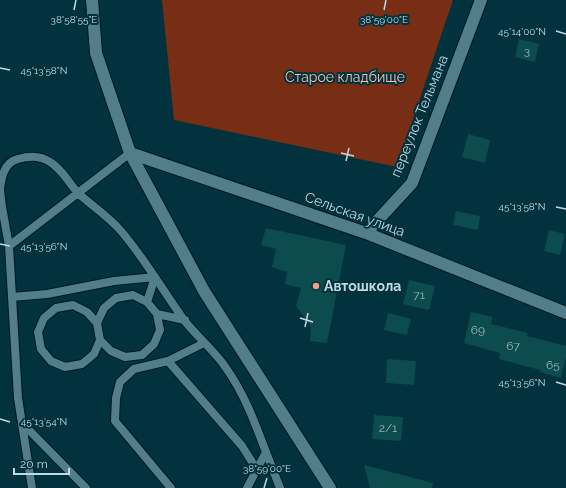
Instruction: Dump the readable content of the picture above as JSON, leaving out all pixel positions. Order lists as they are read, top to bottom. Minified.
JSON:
{"streets":{"street":["переулок Тельмана","Сельская улица"]},"crossings":[["переулок Тельмана","Сельская улица"]],"parks":["Старое кладбище"],"places":["Автошкола"],"house_numbers":["3","71","69","67","65","2/1"],"scale_bar":"20 m","coordinates":["38°58'55\"E","38°59'00\"E","45°14'00\"N","45°13'58\"N","45°13'56\"N","45°13'54\"N"]}
